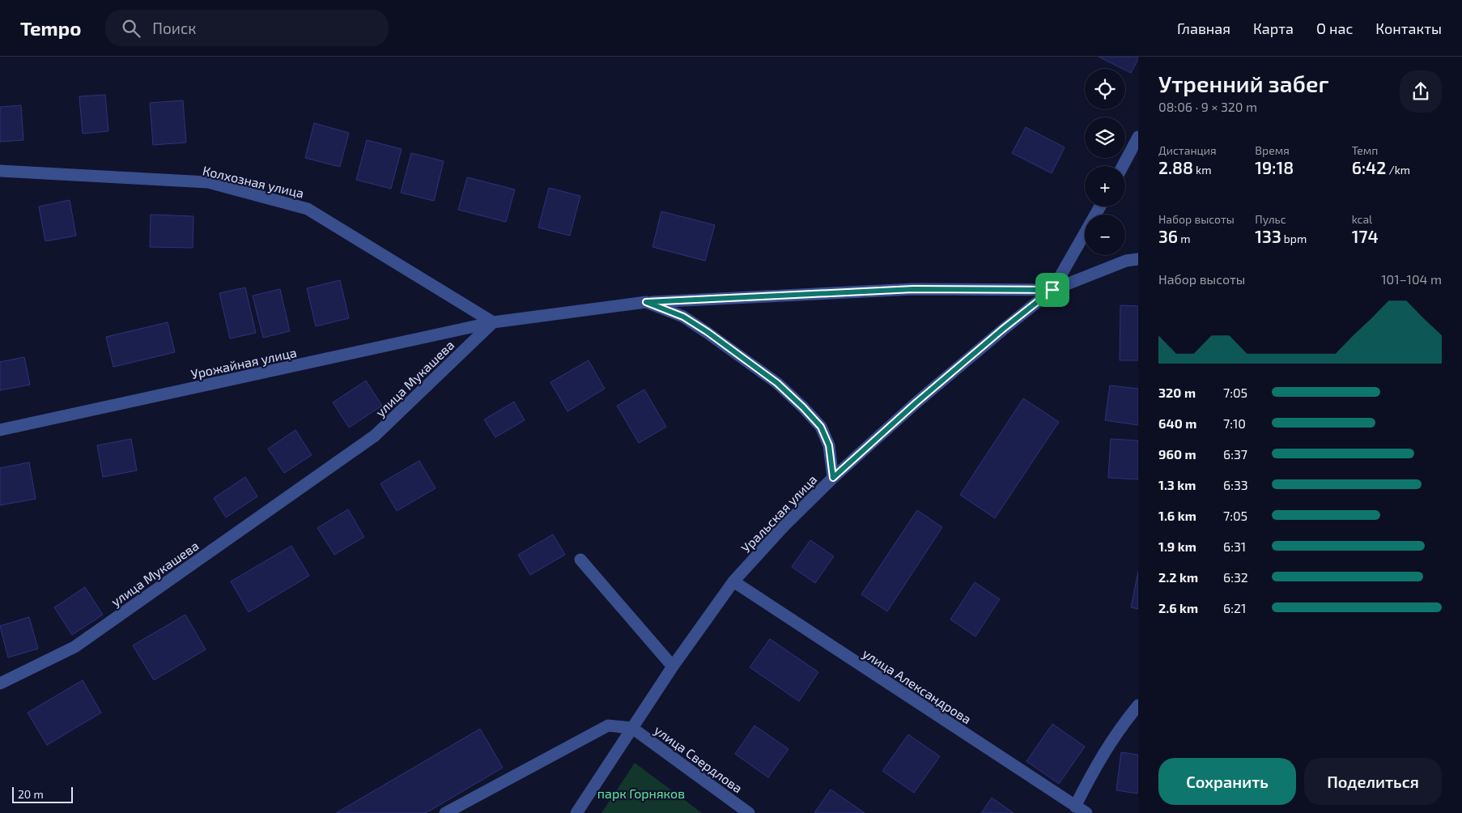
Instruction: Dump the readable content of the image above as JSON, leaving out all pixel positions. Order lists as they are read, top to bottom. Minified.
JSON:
{"streets":{"street":["Колхозная улица","Урожайная улица","улица Мукашева","Уральская улица","улица Александрова","улица Свердлова"]},"crossings":[["Колхозная улица","Урожайная улица"],["Колхозная улица","улица Мукашева"],["Урожайная улица","улица Мукашева"],["Уральская улица","улица Александрова"],["Уральская улица","улица Свердлова"]],"parks":["парк Горняков"],"scale_bar":"20 m","page":{"header":"Tempo","search":"Поиск","nav":["Главная","Карта","О нас","Контакты"],"heading":["Утренний забег","08:06 · 9 × 320 m"],"map_buttons":["+","−"],"stats":[["Дистанция","2.88 km"],["Время","19:18"],["Темп","6:42 /km"],["Набор высоты","36 m"],["Пульс","133 bpm"],["kcal","174"]],"chart":["Набор высоты","101–104 m"],"list":[{"name":"320 m","note":"7:05"},{"name":"640 m","note":"7:10"},{"name":"960 m","note":"6:37"},{"name":"1.3 km","note":"6:33"},{"name":"1.6 km","note":"7:05"},{"name":"1.9 km","note":"6:31"},{"name":"2.2 km","note":"6:32"},{"name":"2.6 km","note":"6:21"}],"buttons":["Сохранить","Поделиться"],"scale":"20 m"}}
